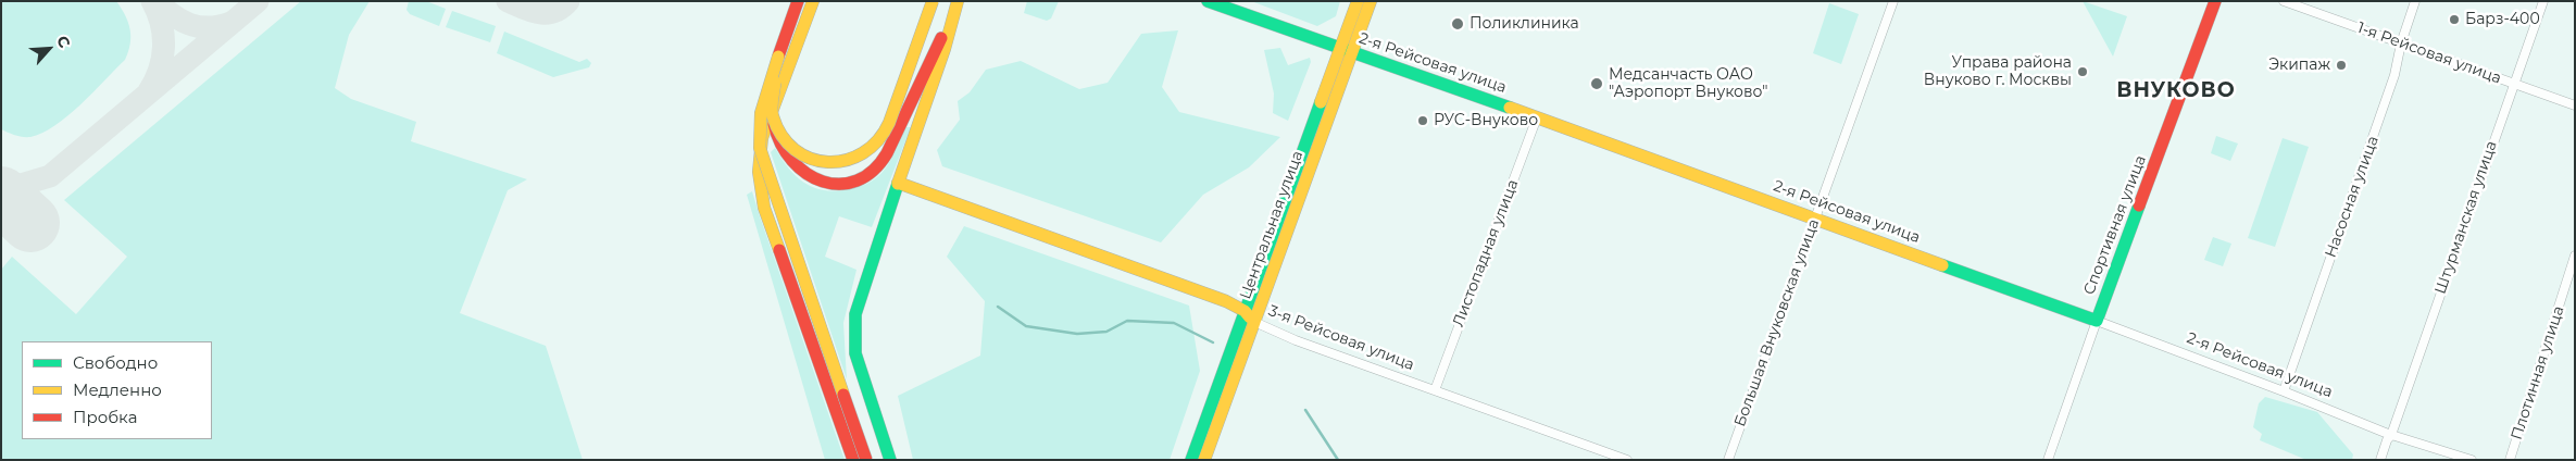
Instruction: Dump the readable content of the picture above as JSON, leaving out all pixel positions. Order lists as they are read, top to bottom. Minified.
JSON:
{"streets":{"main road":["2-я Рейсовая улица","Центральная улица","Спортивная улица","3-я Рейсовая улица"],"street":["1-я Рейсовая улица","Насосная улица","Штурманская улица","Листопадная улица","Большая Внуковская улица","Плотинная улица"]},"crossings":[["1-я Рейсовая улица","Насосная улица"],["1-я Рейсовая улица","Штурманская улица"],["2-я Рейсовая улица","Насосная улица"],["2-я Рейсовая улица","Штурманская улица"],["2-я Рейсовая улица","Центральная улица"],["2-я Рейсовая улица","Спортивная улица"],["2-я Рейсовая улица","Листопадная улица"],["2-я Рейсовая улица","Большая Внуковская улица"],["Центральная улица","3-я Рейсовая улица"],["Листопадная улица","3-я Рейсовая улица"]],"districts":["ВНУКОВО"],"places":["Барз-400","Поликлиника","Экипаж","Управа района Внуково г. Москвы","Медсанчасть ОАО \"Аэропорт Внуково\"","РУС-Внуково"],"legend":["Свободно","Медленно","Пробка"],"north":"top right"}
